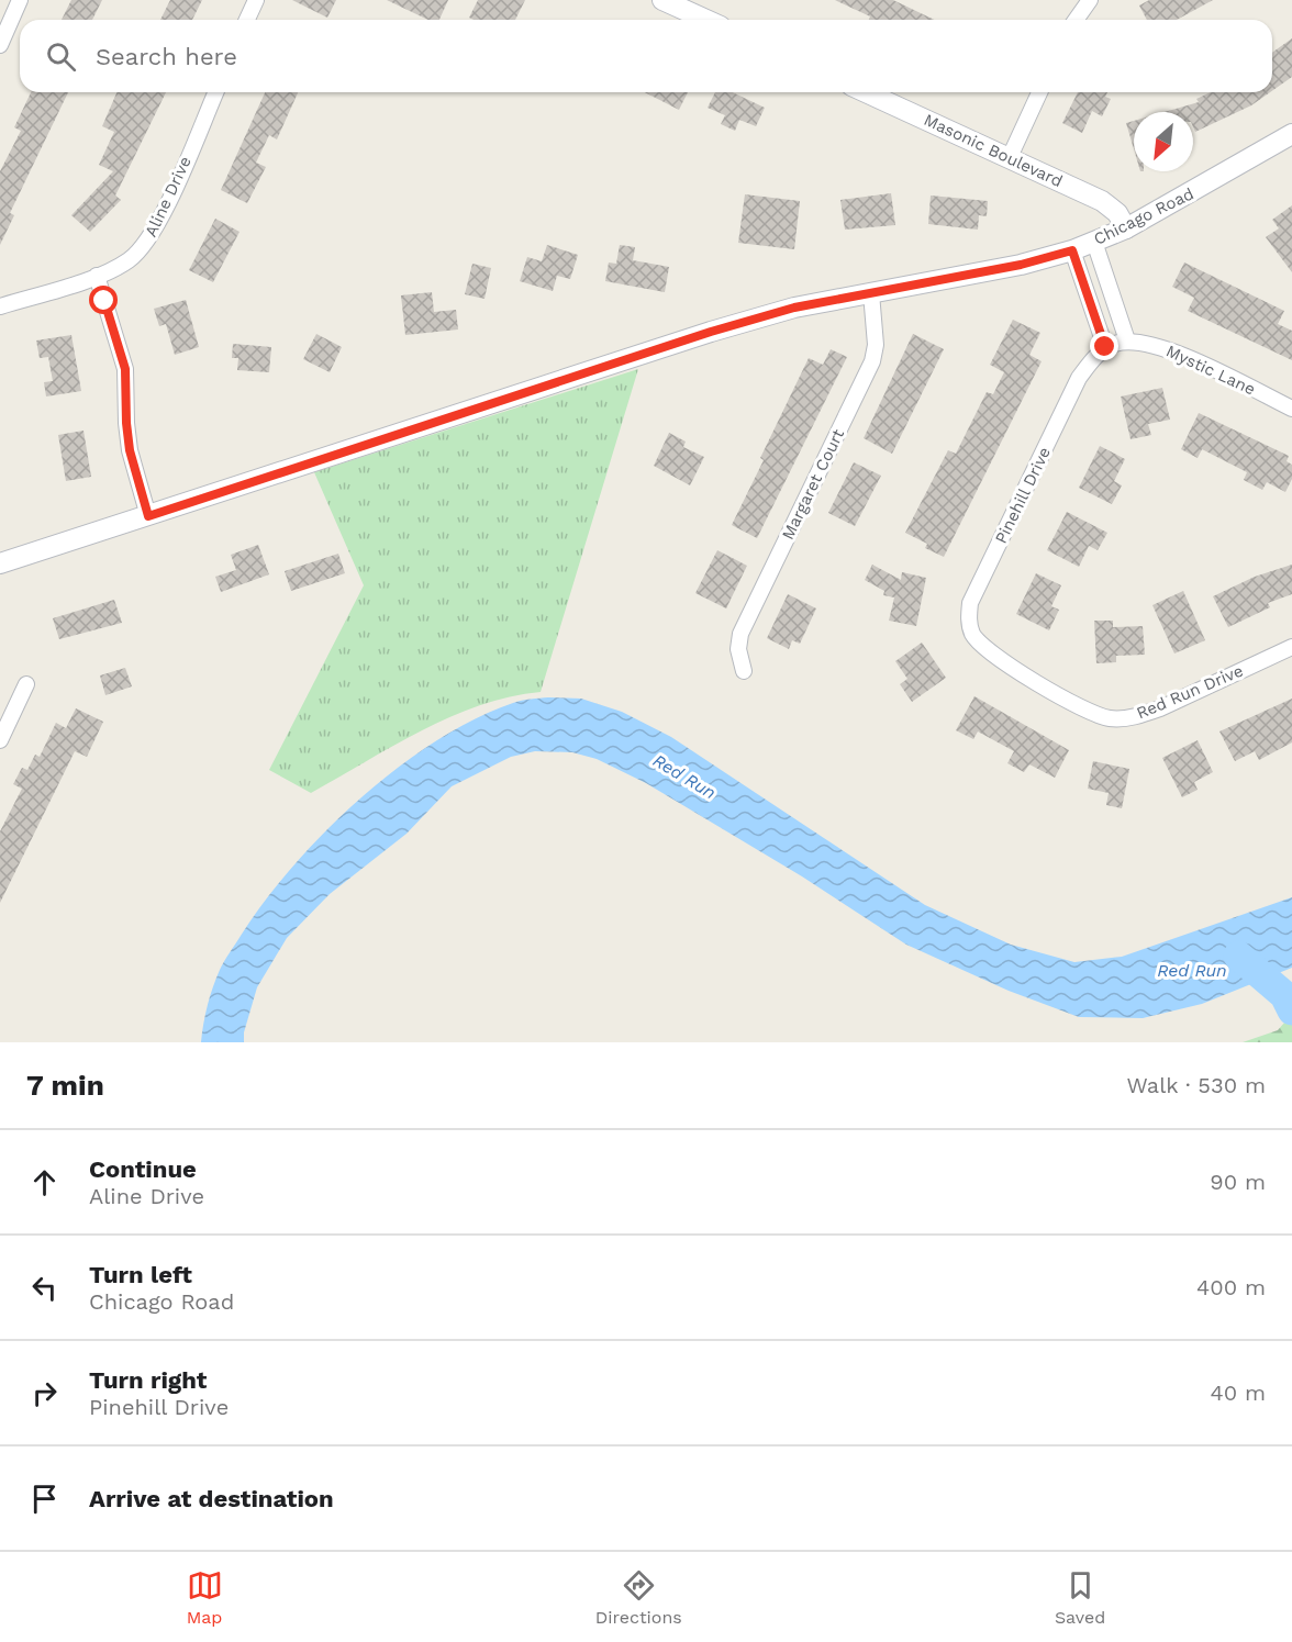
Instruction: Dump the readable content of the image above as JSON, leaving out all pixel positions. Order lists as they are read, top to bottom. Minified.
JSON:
{"streets":{"street":["Masonic Boulevard","Aline Drive","Chicago Road","Mystic Lane","Margaret Court","Pinehill Drive","Red Run Drive"]},"crossings":[["Masonic Boulevard","Chicago Road"],["Chicago Road","Margaret Court"],["Pinehill Drive","Red Run Drive"]],"water":["Red Run"],"north":"bottom left","page":{"search":"Search here","heading":["7 min","Walk · 530 m"],"list":[["Continue","Aline Drive","90 m"],["Turn left","Chicago Road","400 m"],["Turn right","Pinehill Drive","40 m"],"Arrive at destination"],"nav":["Map","Directions","Saved"]}}
